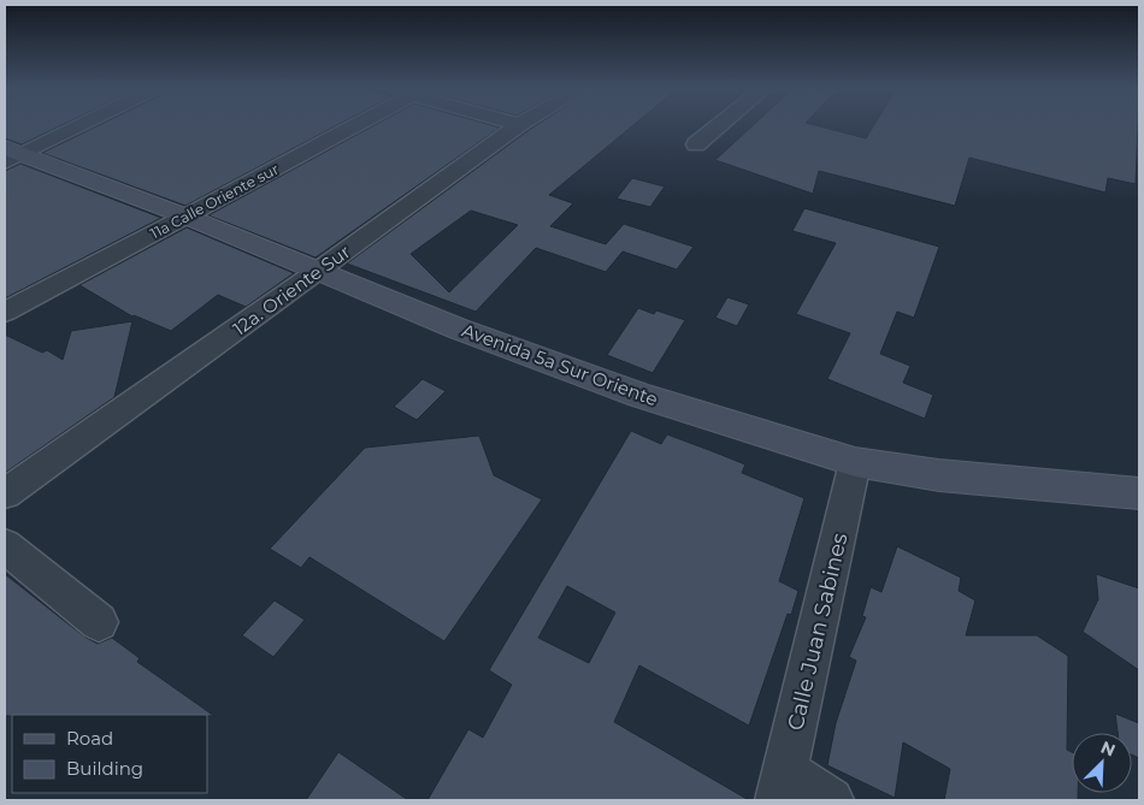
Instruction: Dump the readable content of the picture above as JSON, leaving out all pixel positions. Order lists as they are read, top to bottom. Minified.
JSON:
{"streets":{"street":["11a Calle Oriente sur","12a. Oriente Sur","Avenida 5a Sur Oriente","Calle Juan Sabines"]},"crossings":[["11a Calle Oriente sur","Avenida 5a Sur Oriente"],["12a. Oriente Sur","Avenida 5a Sur Oriente"],["Avenida 5a Sur Oriente","Calle Juan Sabines"]],"legend":["Road","Building"],"north":"top right"}
